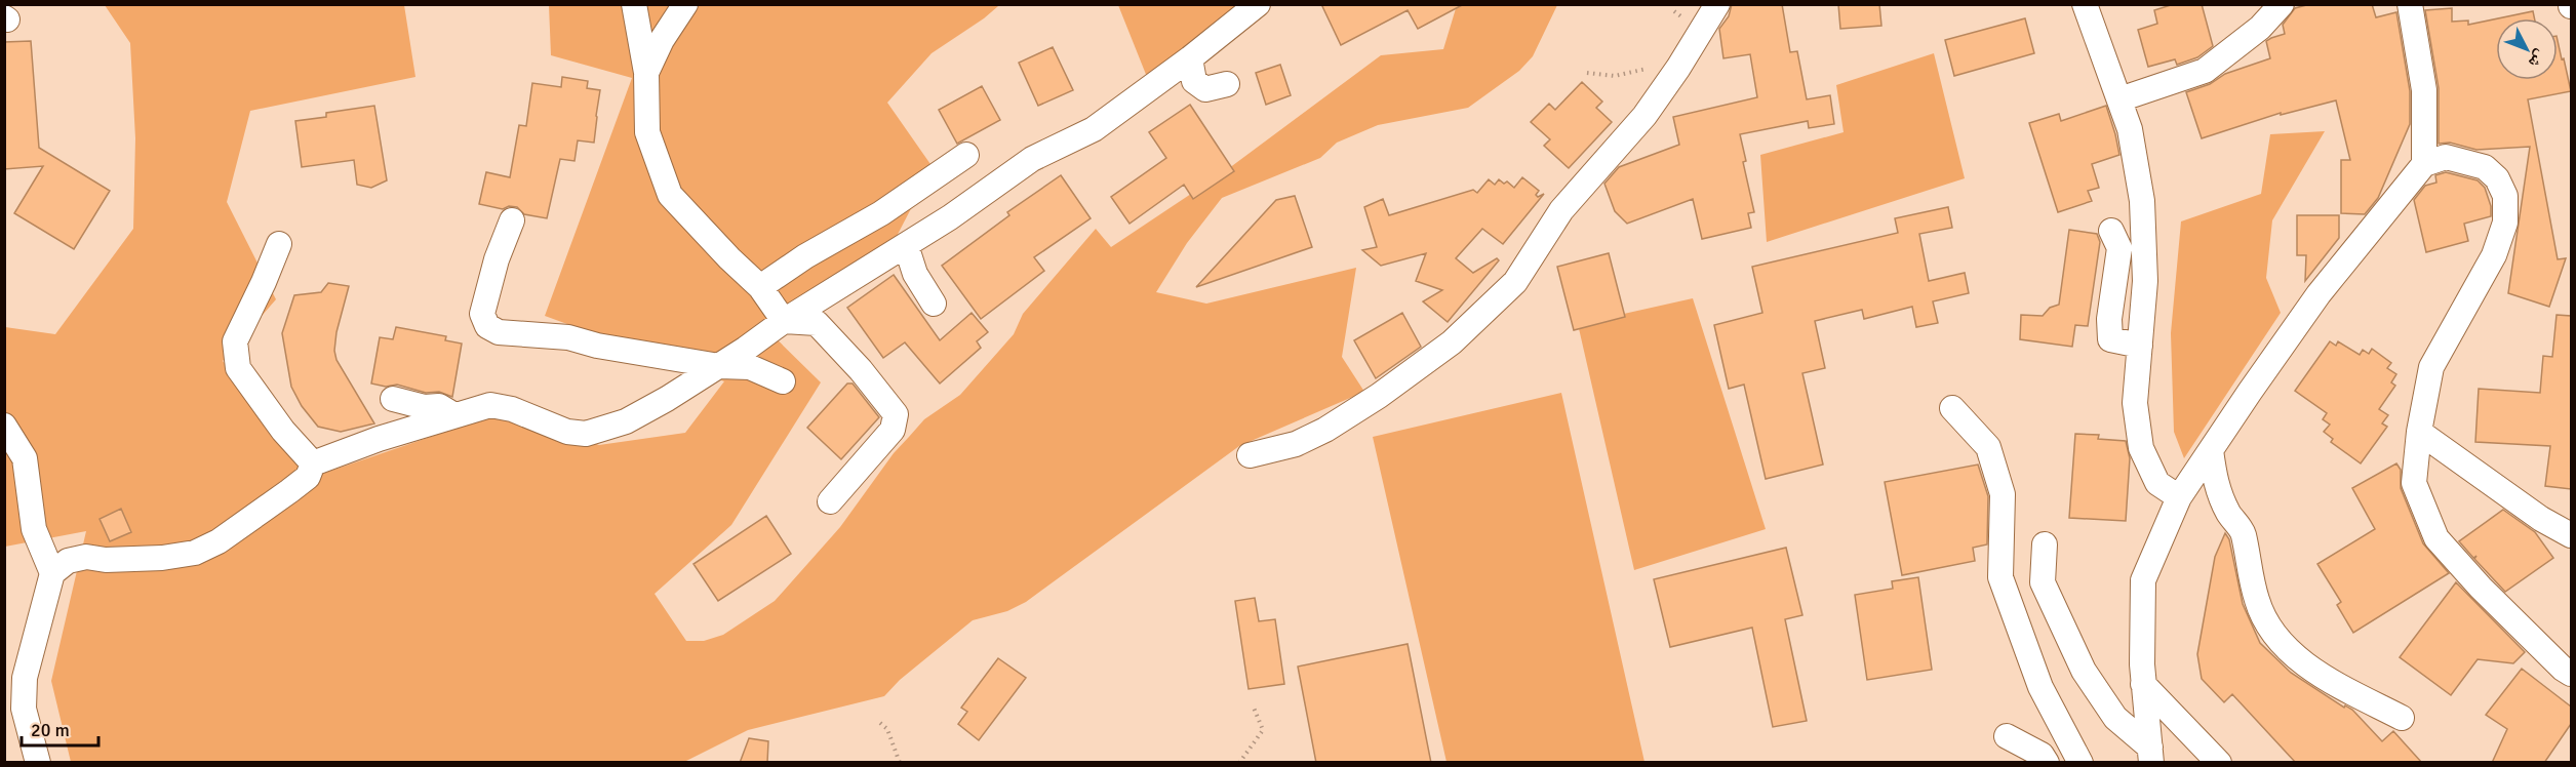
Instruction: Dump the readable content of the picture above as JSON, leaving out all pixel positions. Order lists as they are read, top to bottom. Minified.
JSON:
{"scale_bar":"20 m","north":"bottom right"}
